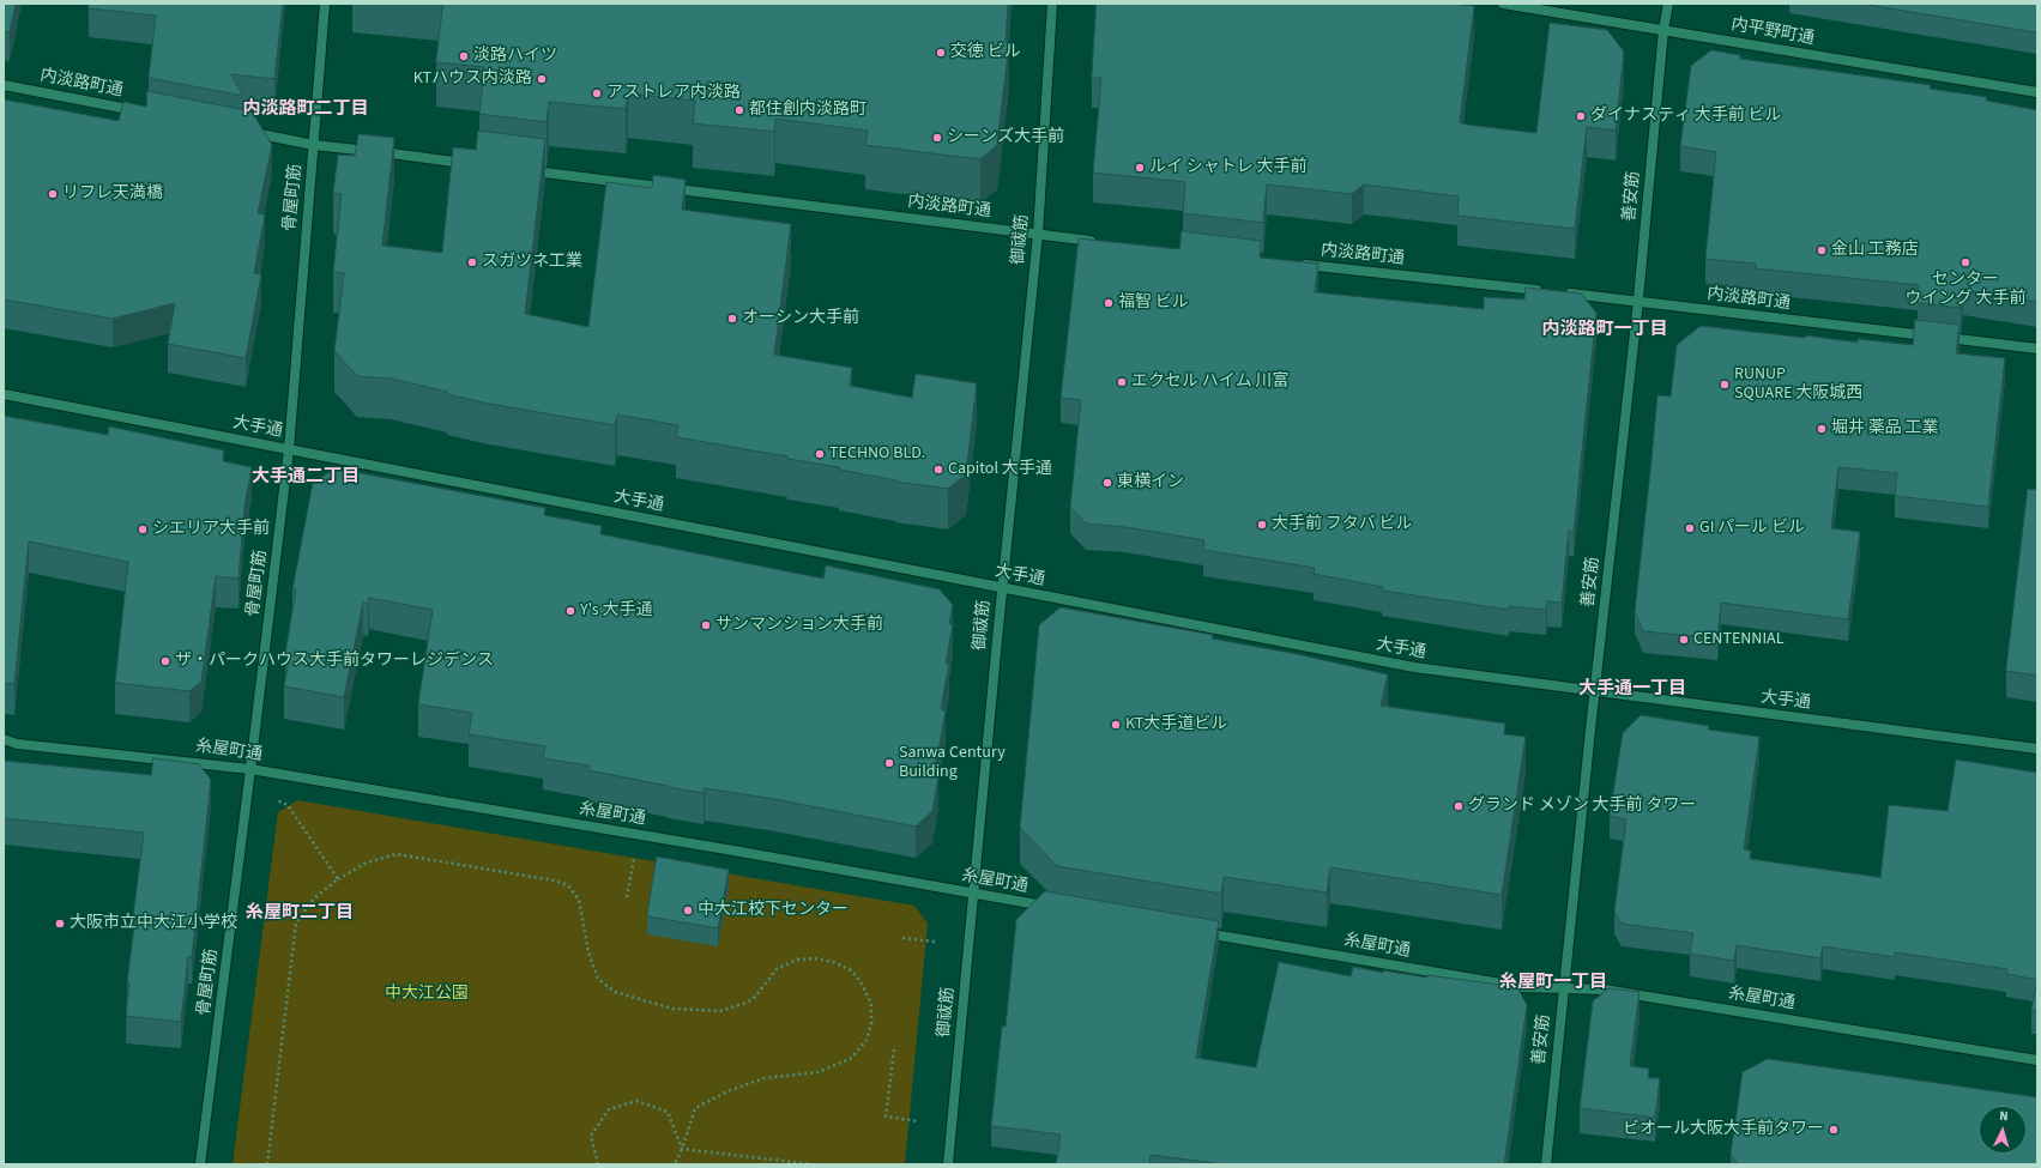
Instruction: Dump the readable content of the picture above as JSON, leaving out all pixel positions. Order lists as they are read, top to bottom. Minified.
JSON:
{"streets":{"street":["内平野町通","内淡路町通","善安筋","骨屋町筋","御祓筋","大手通","糸屋町通"]},"crossings":[["内平野町通","善安筋"],["内淡路町通","善安筋"],["内淡路町通","御祓筋"],["善安筋","大手通"],["善安筋","糸屋町通"],["骨屋町筋","大手通"],["骨屋町筋","糸屋町通"],["御祓筋","大手通"],["御祓筋","糸屋町通"]],"districts":["内淡路町二丁目","内淡路町一丁目","大手通二丁目","大手通一丁目","糸屋町二丁目","糸屋町一丁目"],"parks":["中大江公園"],"places":["交徳 ビル","淡路ハイツ","KTハウス内淡路","アストレア内淡路","都住創内淡路町","ダイナスティ 大手前 ビル","シーンズ大手前","ルイ シャトレ 大手前","リフレ天満橋","金山 工務店","スガツネ工業","センター ウイング 大手前","福智 ビル","オーシン大手前","エクセル ハイム 川富","RUNUP SQUARE 大阪城西","堀井 薬品 工業","TECHNO BLD.","Capitol 大手通","東横イン","大手前 フタバ ビル","GI パール ビル","シエリア大手前","Y's 大手通","サンマンション大手前","CENTENNIAL","ザ・パークハウス大手前タワーレジデンス","KT大手道ビル","Sanwa Century Building","グランド メゾン 大手前 タワー","中大江校下センター","大阪市立中大江小学校","ビオール大阪大手前タワー"],"north":"top"}
